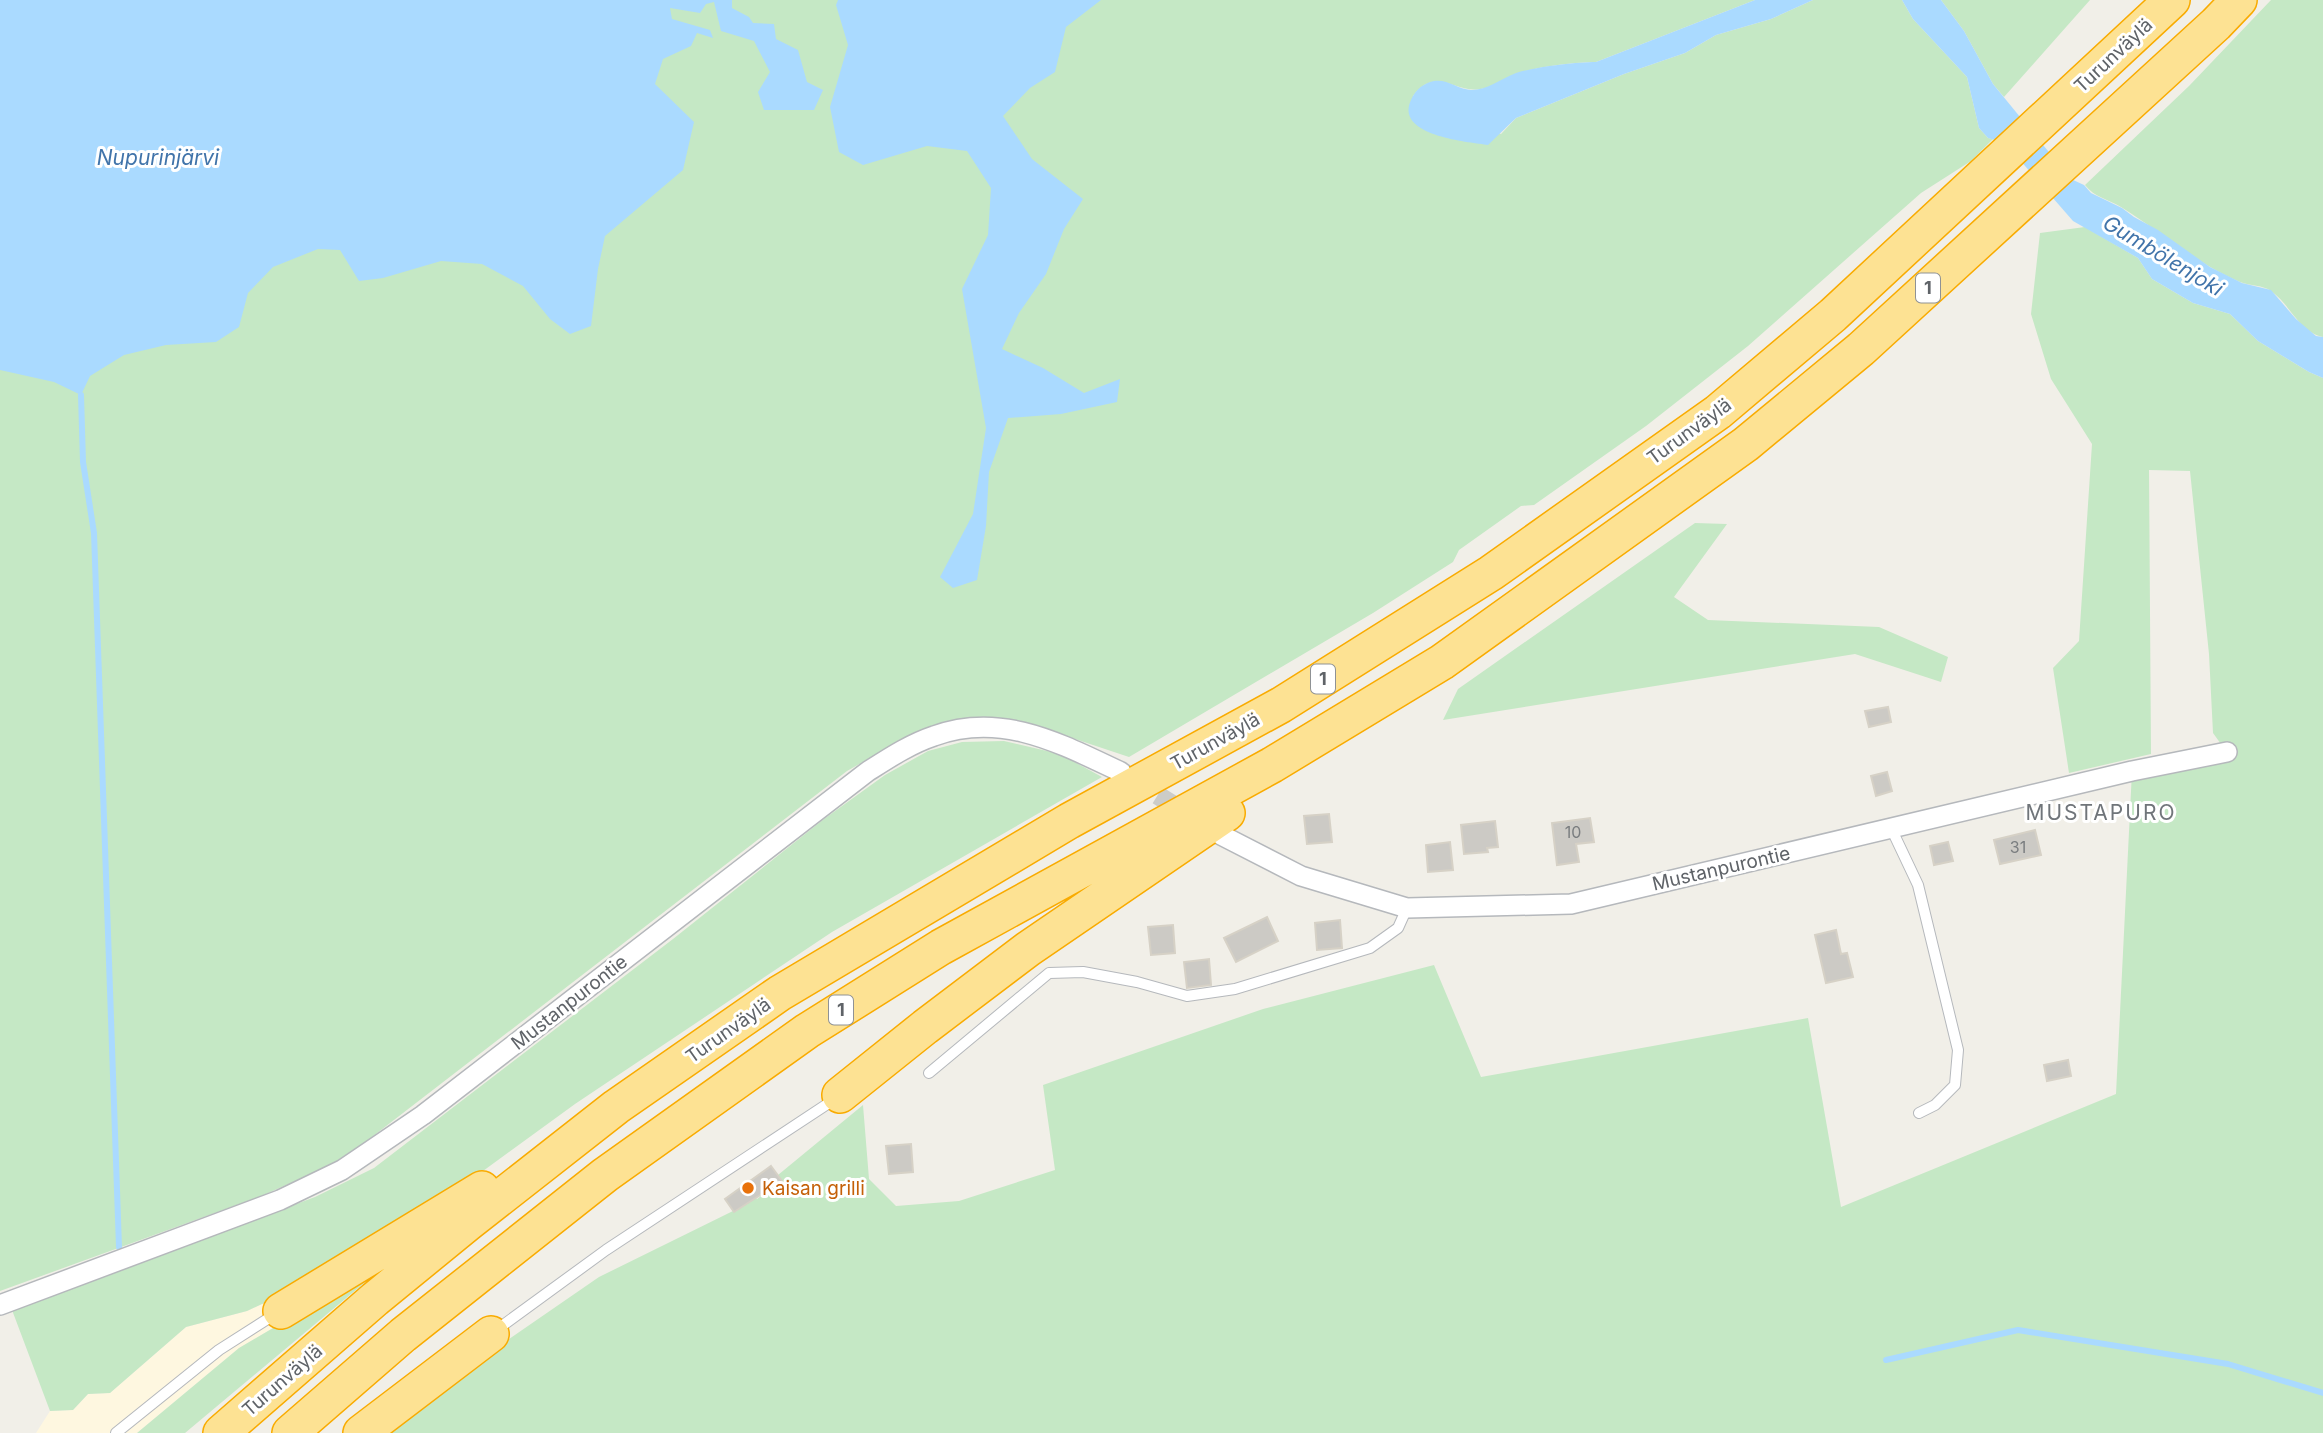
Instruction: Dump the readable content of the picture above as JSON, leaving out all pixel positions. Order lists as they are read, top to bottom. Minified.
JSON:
{"streets":{"highway":["Turunväylä","1"],"street":["Mustanpurontie"]},"districts":["MUSTAPURO"],"water":["Nupurinjärvi","Gumbölenjoki"],"places":["Kaisan grilli"],"house_numbers":["10","31"]}
